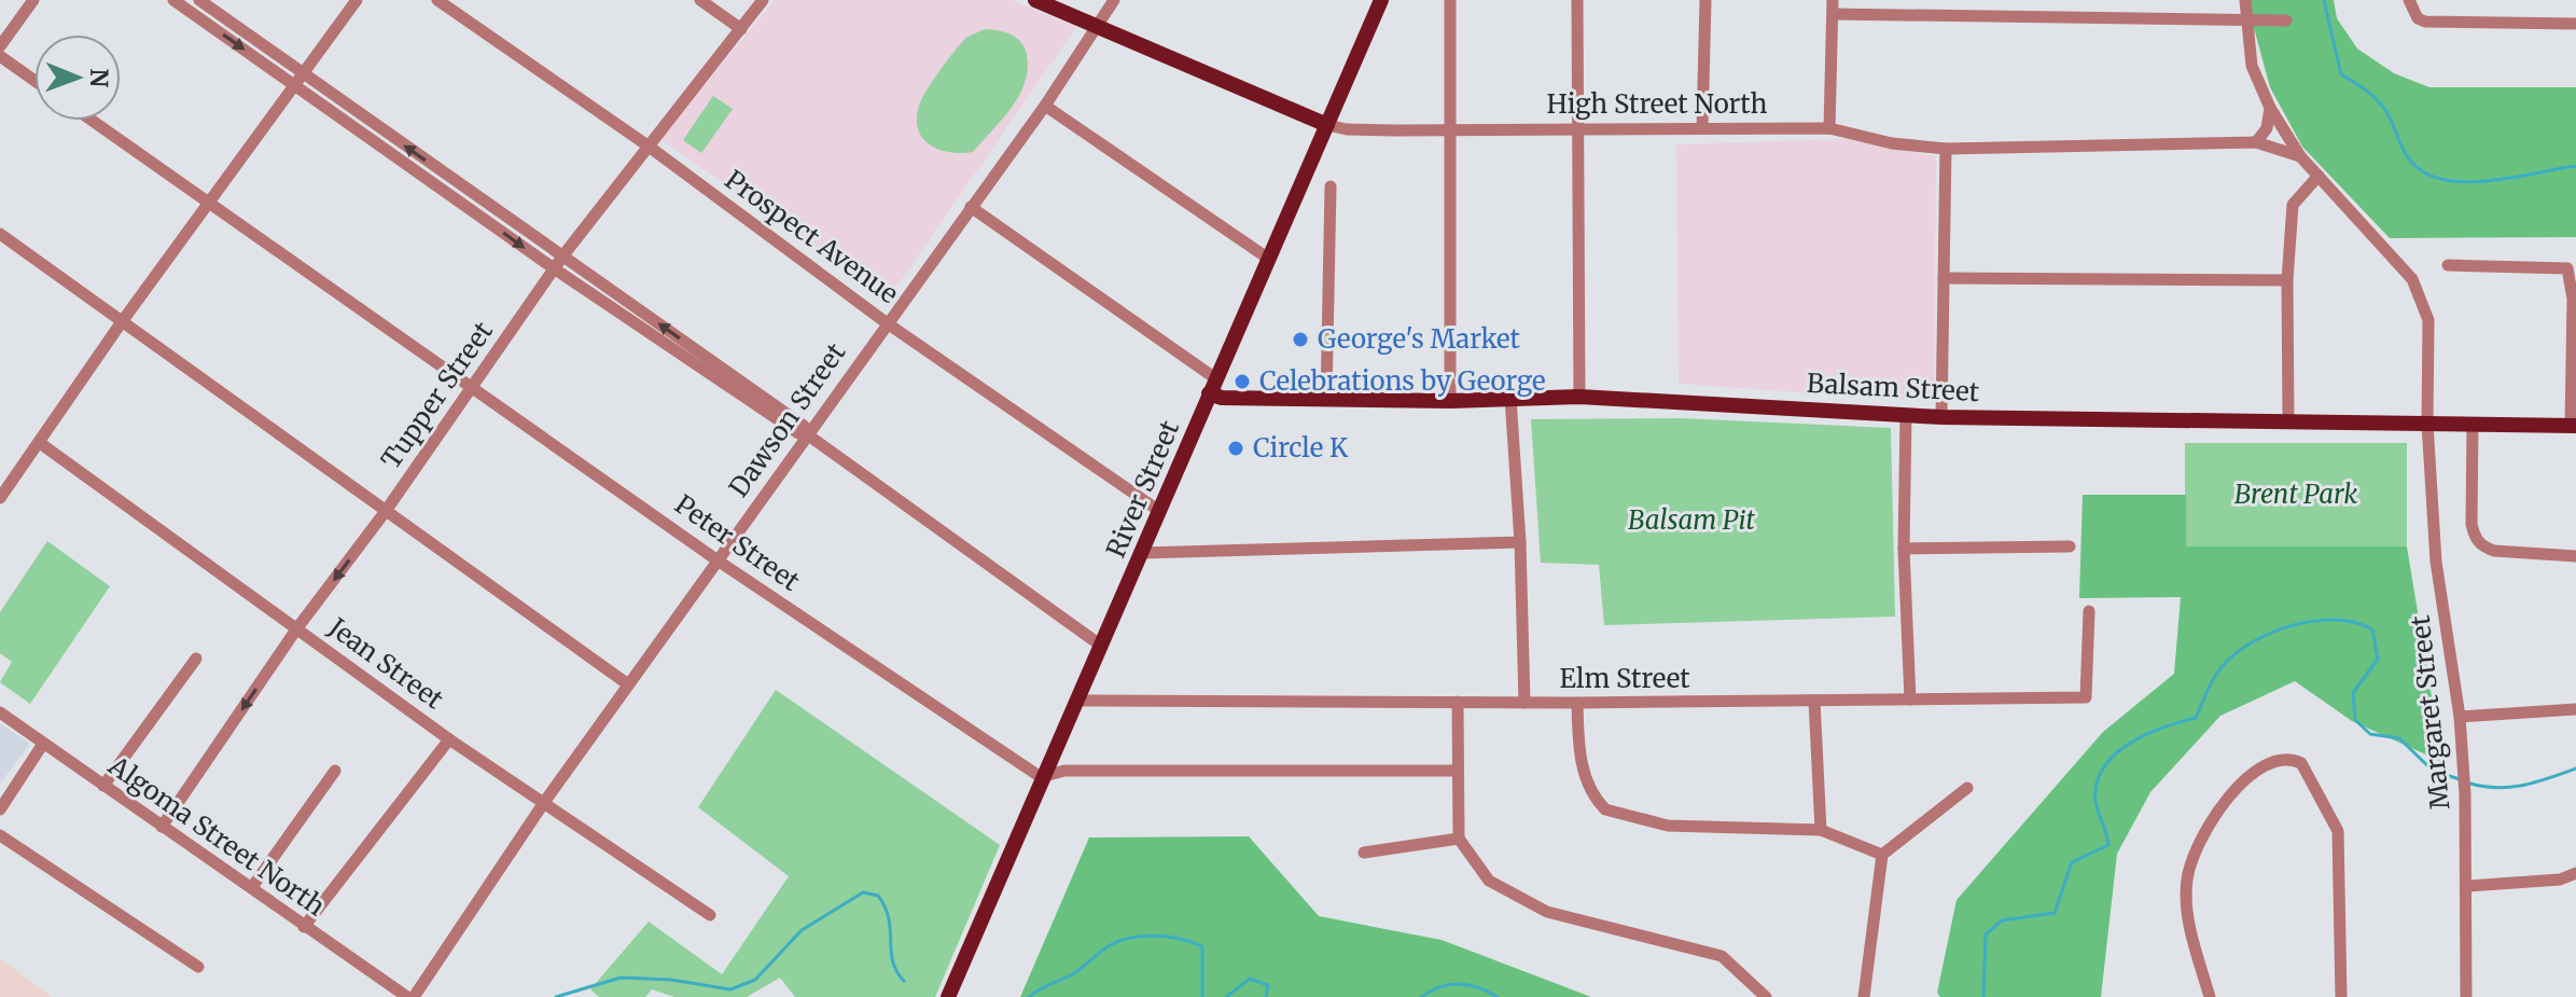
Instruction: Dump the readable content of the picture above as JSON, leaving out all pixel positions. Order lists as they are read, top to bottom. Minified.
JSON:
{"streets":{"main road":["High Street North","Balsam Street","River Street"],"street":["Prospect Avenue","Tupper Street","Dawson Street","Peter Street","Jean Street","Elm Street","Margaret Street","Algoma Street North"]},"crossings":[["High Street North","Dawson Street"],["High Street North","River Street"],["Prospect Avenue","Tupper Street"],["Prospect Avenue","Dawson Street"],["Prospect Avenue","River Street"],["Balsam Street","River Street"],["Balsam Street","Margaret Street"],["Tupper Street","Peter Street"],["Tupper Street","Jean Street"],["Tupper Street","Algoma Street North"],["Dawson Street","Peter Street"],["Dawson Street","Jean Street"],["Dawson Street","Algoma Street North"],["River Street","Peter Street"],["River Street","Elm Street"]],"parks":["Brent Park","Balsam Pit"],"places":["George's Market","Celebrations by George","Circle K"],"north":"right"}
